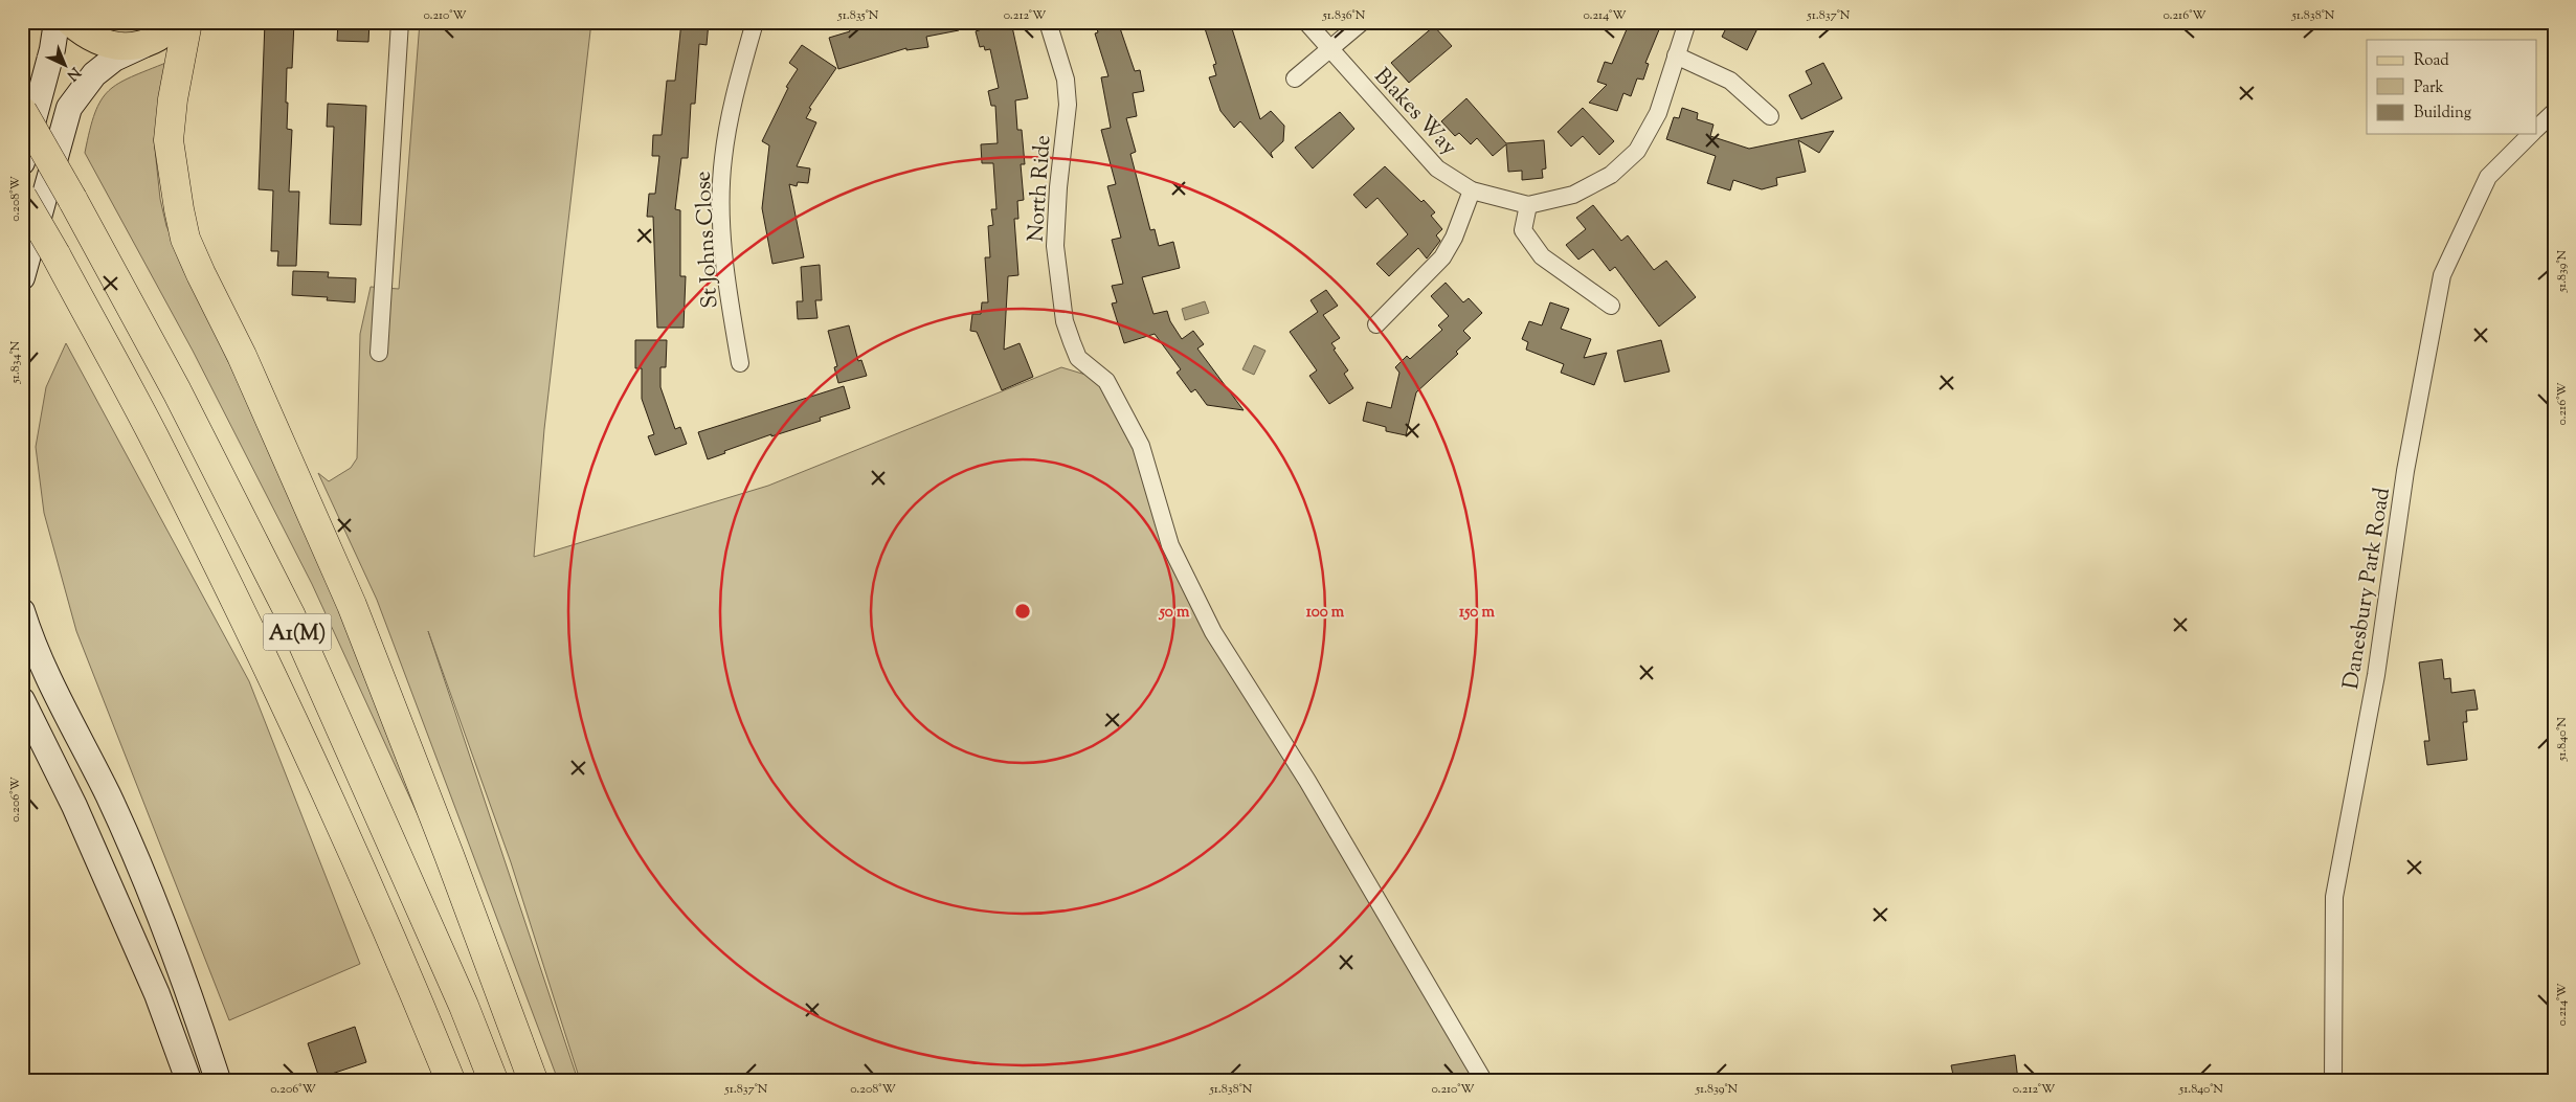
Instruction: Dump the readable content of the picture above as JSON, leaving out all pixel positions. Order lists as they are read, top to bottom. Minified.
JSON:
{"streets":{"highway":["A1(M)"],"street":["Blakes Way","North Ride","St Johns Close","Danesbury Park Road"]},"legend":["Road","Park","Building"],"north":"bottom right","coordinates":["0.210°W","51.835°N","0.212°W","51.836°N","0.214°W","51.837°N","0.216°W","51.838°N","0.208°W","51.839°N","51.834°N","51.840°N","0.206°W"],"rings":["50 m","100 m","150 m"]}
